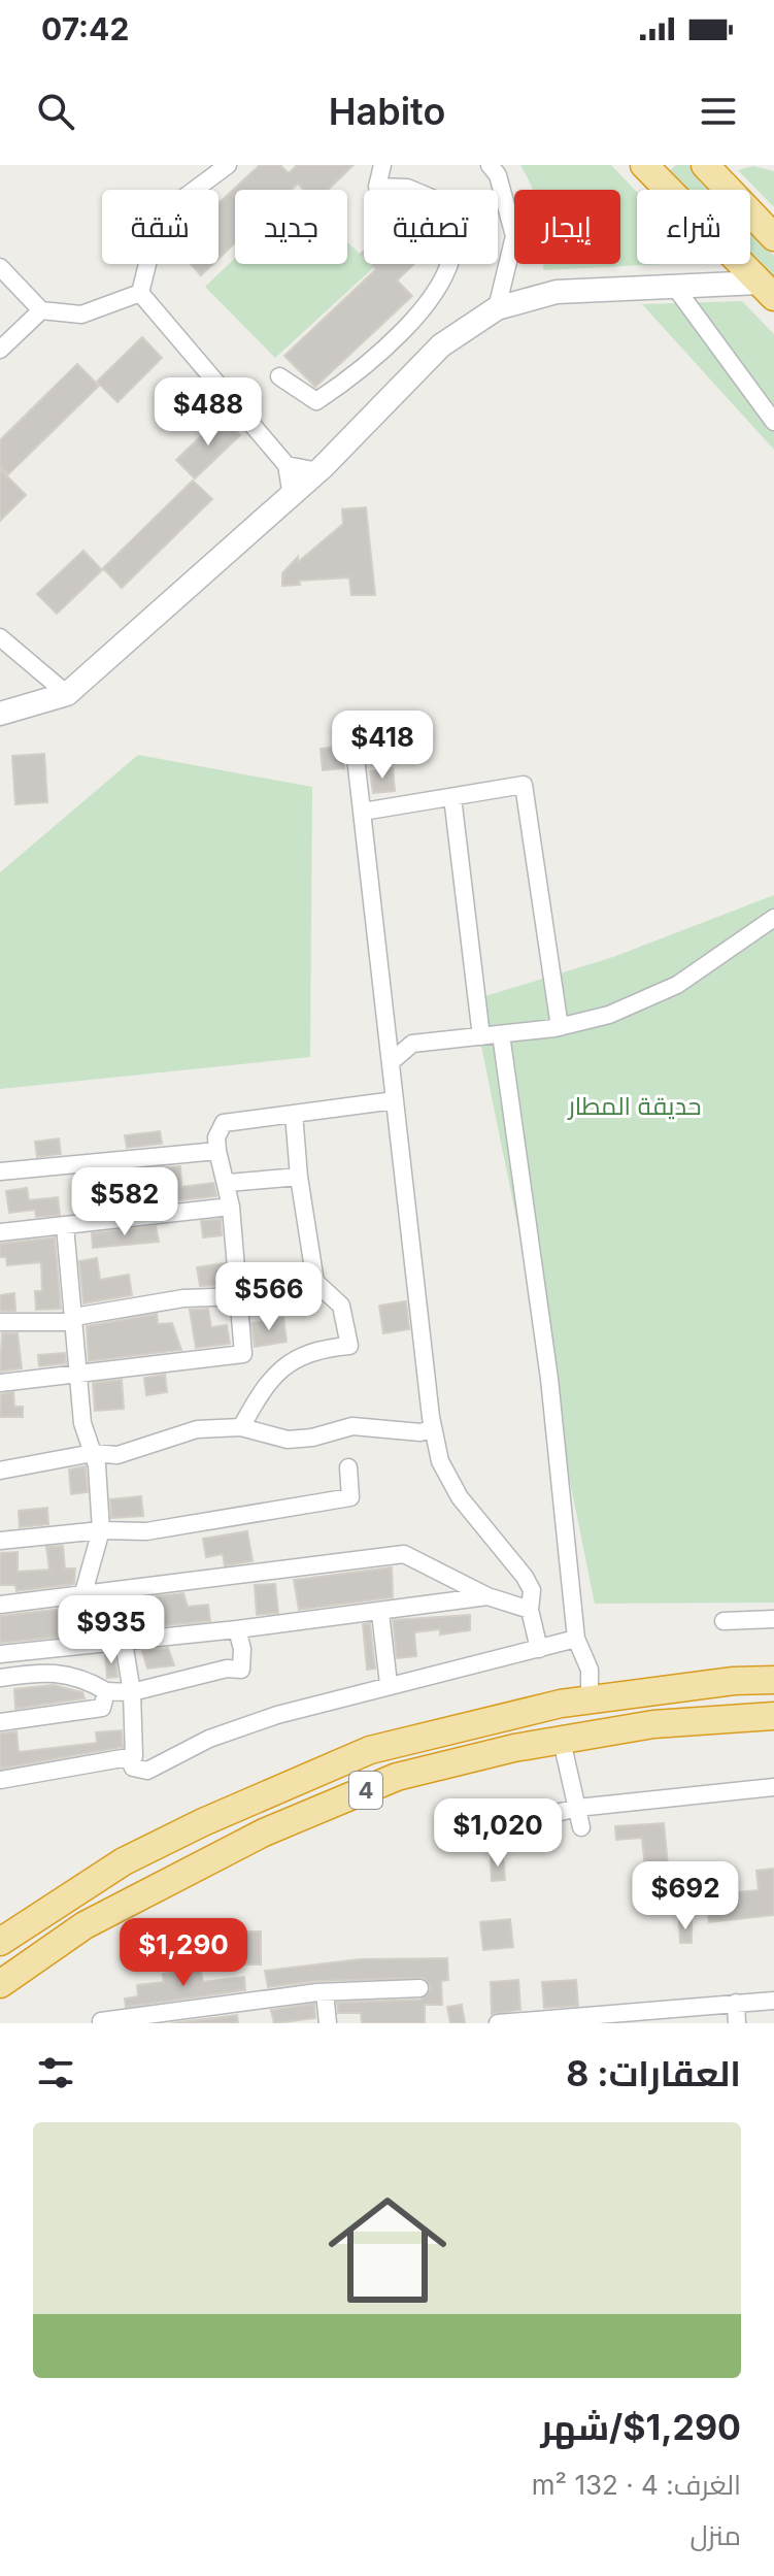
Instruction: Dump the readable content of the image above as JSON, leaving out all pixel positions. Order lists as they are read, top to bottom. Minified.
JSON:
{"streets":{"highway":["4"]},"parks":["حديقة المطار"],"page":{"status":"07:42","header":"Habito","chip":["شراء","إيجار","تصفية","جديد","شقة"],"price":["$488","$418","$582","$566","$935","$1,020","$692","$1,290"],"heading":"العقارات: 8","list":[{"name":"$1,290/شهر","note":"الغرف: 4 · 132 m² · منزل"}]}}
